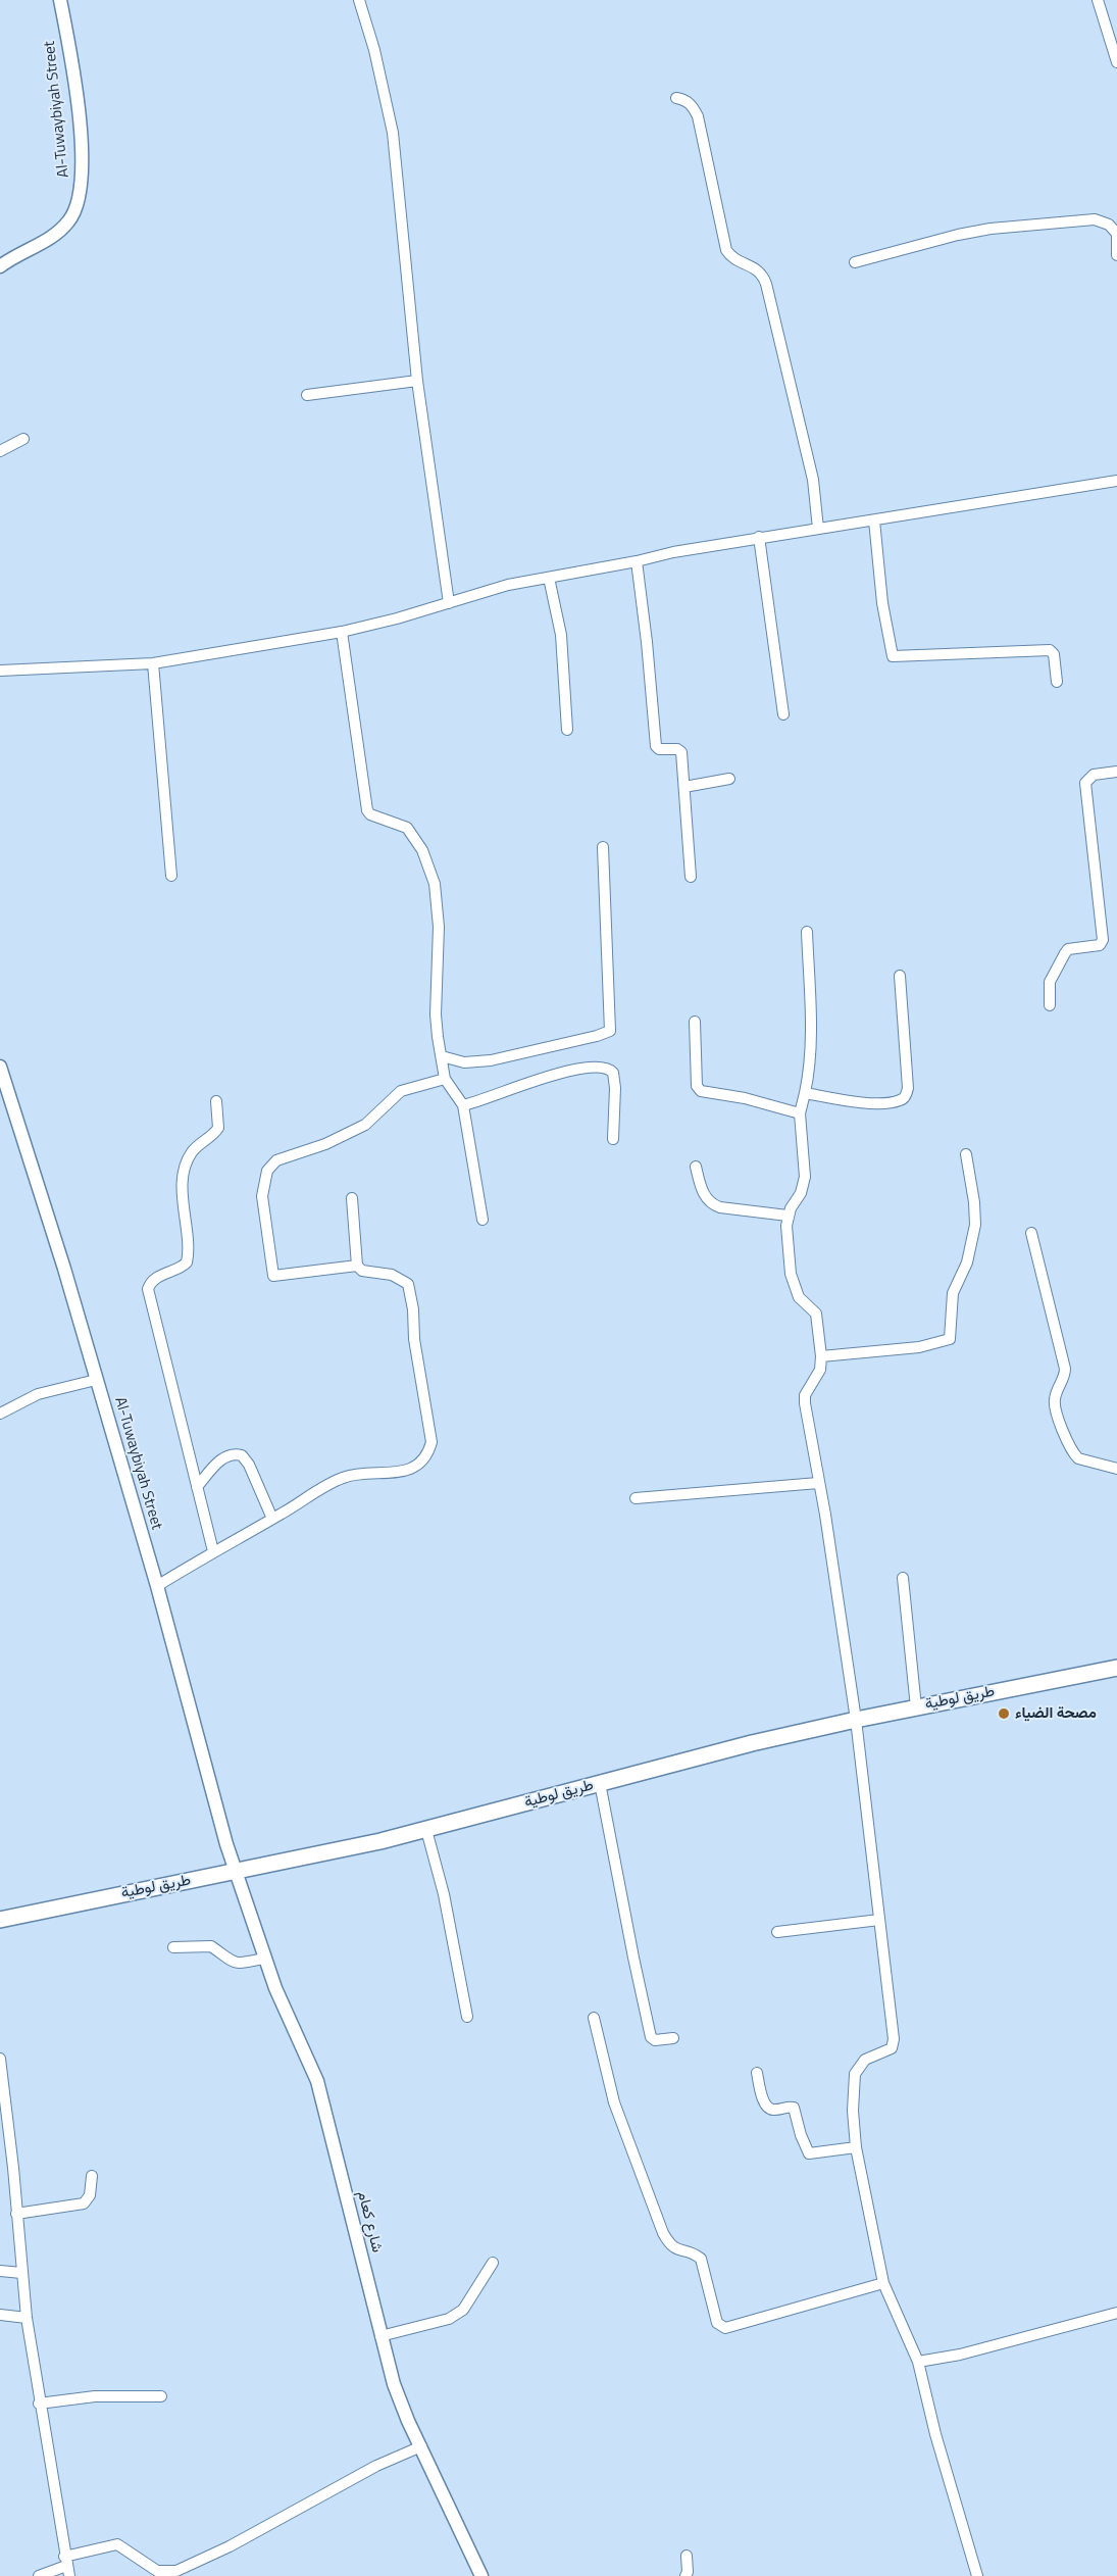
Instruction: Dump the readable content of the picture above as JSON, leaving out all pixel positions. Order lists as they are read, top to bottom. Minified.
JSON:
{"streets":{"main road":["طريق لوطية"],"street":["Al-Tuwaybiyah Street","شارع كعام"]},"crossings":[["Al-Tuwaybiyah Street","طريق لوطية"],["Al-Tuwaybiyah Street","شارع كعام"],["طريق لوطية","شارع كعام"]],"places":["مصحة الضياء"]}
